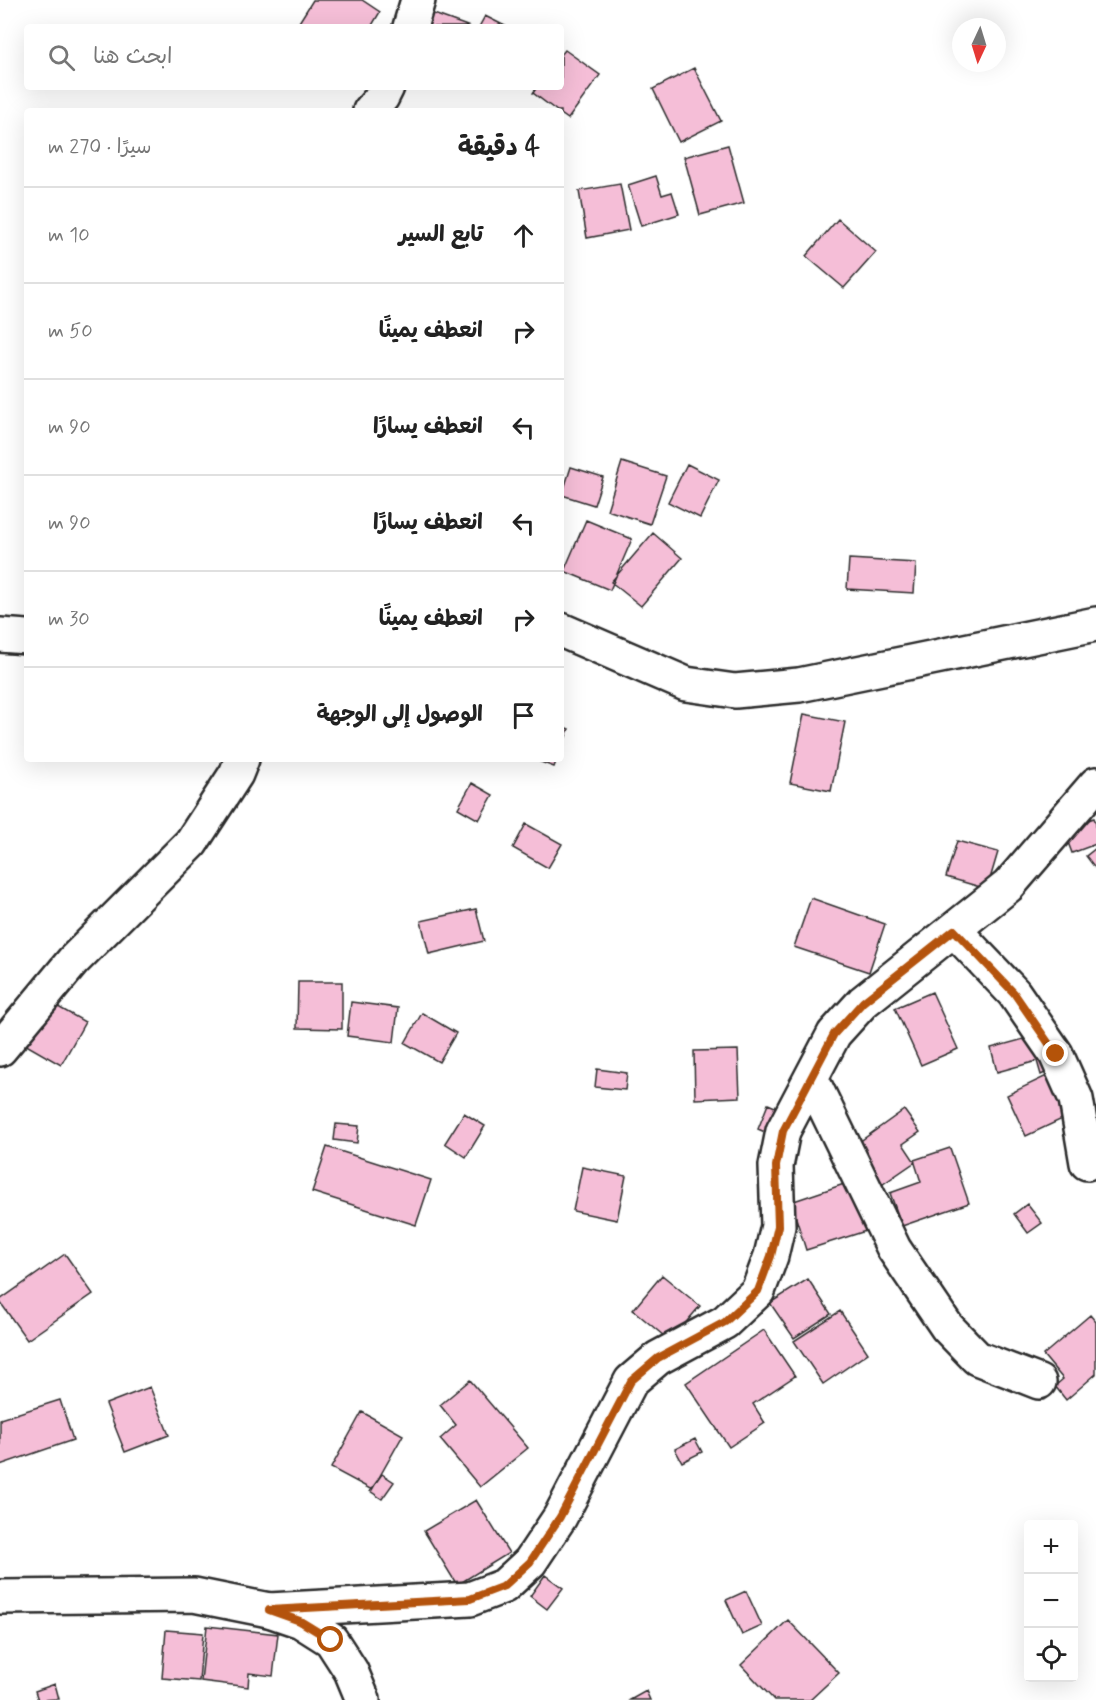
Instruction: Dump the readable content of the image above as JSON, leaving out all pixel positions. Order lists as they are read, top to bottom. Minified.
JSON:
{"north":"bottom","page":{"search":"ابحث هنا","heading":["4 دقيقة","سيرًا · 270 m"],"list":[["تابع السير","10 m"],["انعطف يمينًا","50 m"],["انعطف يسارًا","90 m"],["انعطف يسارًا","90 m"],["انعطف يمينًا","30 m"],"الوصول إلى الوجهة"],"map_buttons":["+","−"]}}
